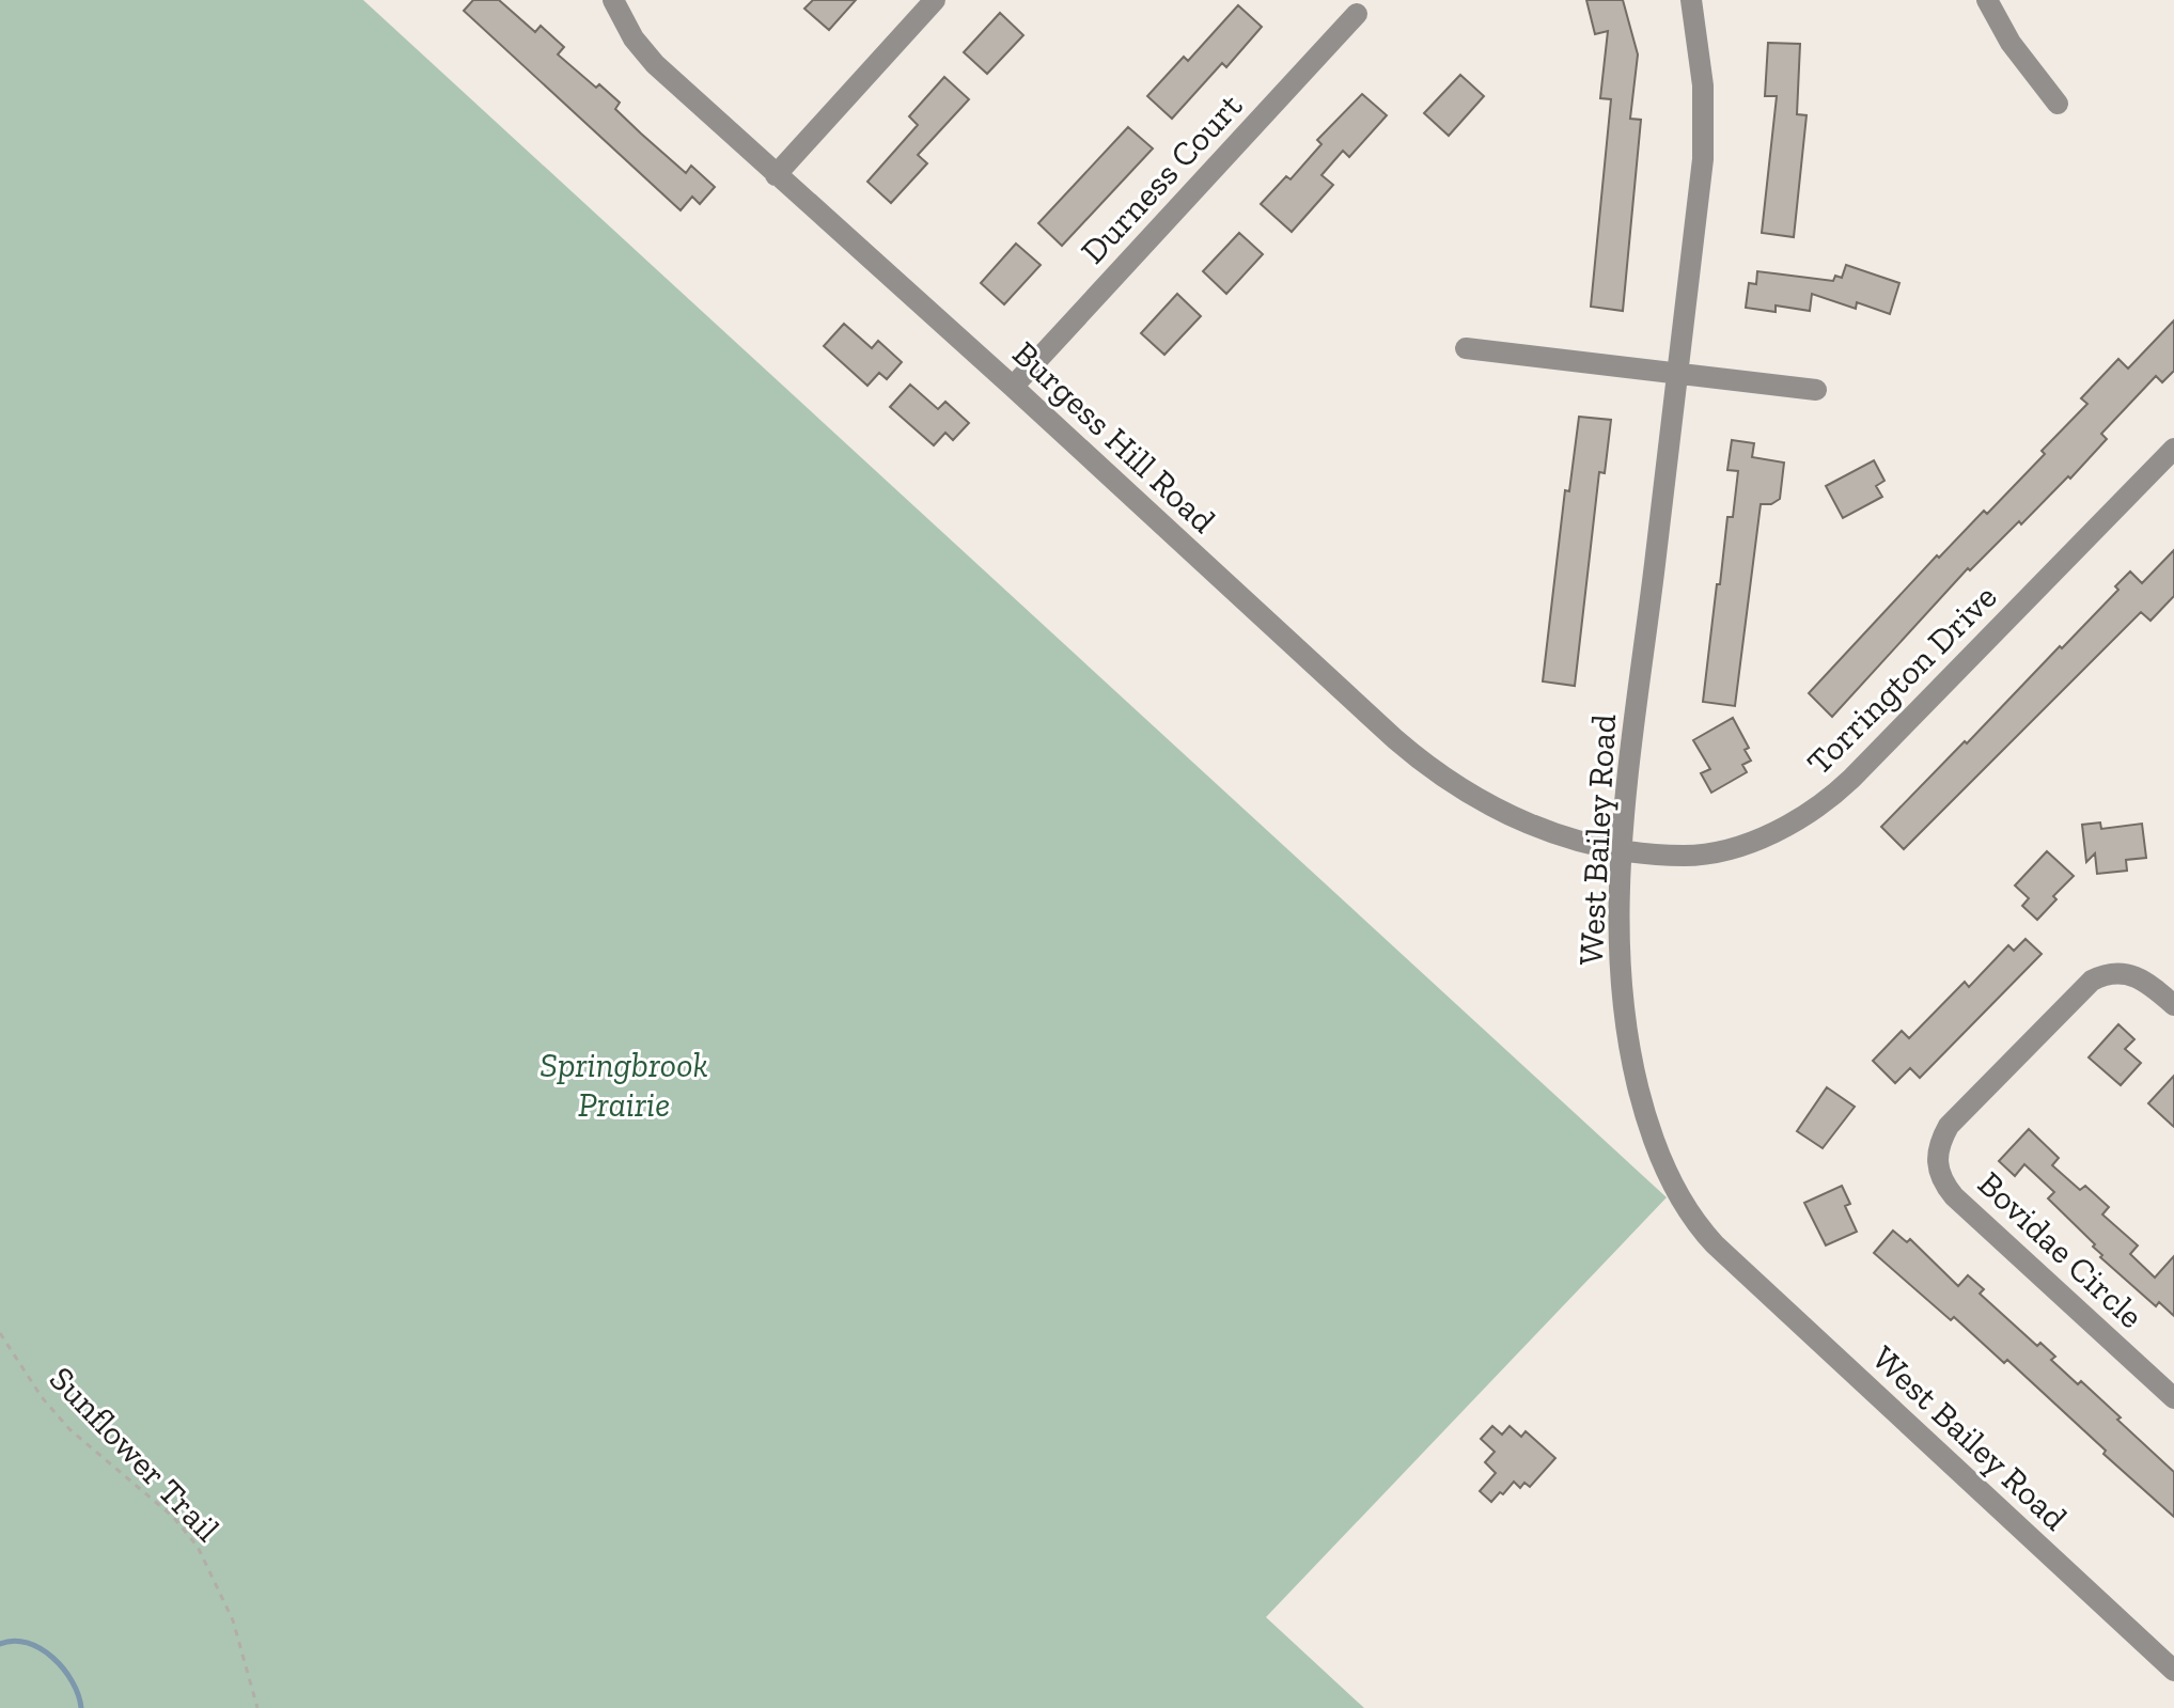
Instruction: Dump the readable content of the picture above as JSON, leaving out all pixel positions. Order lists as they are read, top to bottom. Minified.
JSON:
{"streets":{"street":["Durness Court","Burgess Hill Road","Torrington Drive","West Bailey Road","Bovidae Circle"],"path":["Sunflower Trail"]},"crossings":[["Durness Court","Burgess Hill Road"],["Burgess Hill Road","Torrington Drive"],["Burgess Hill Road","West Bailey Road"],["Torrington Drive","West Bailey Road"]],"parks":["Springbrook Prairie"]}
